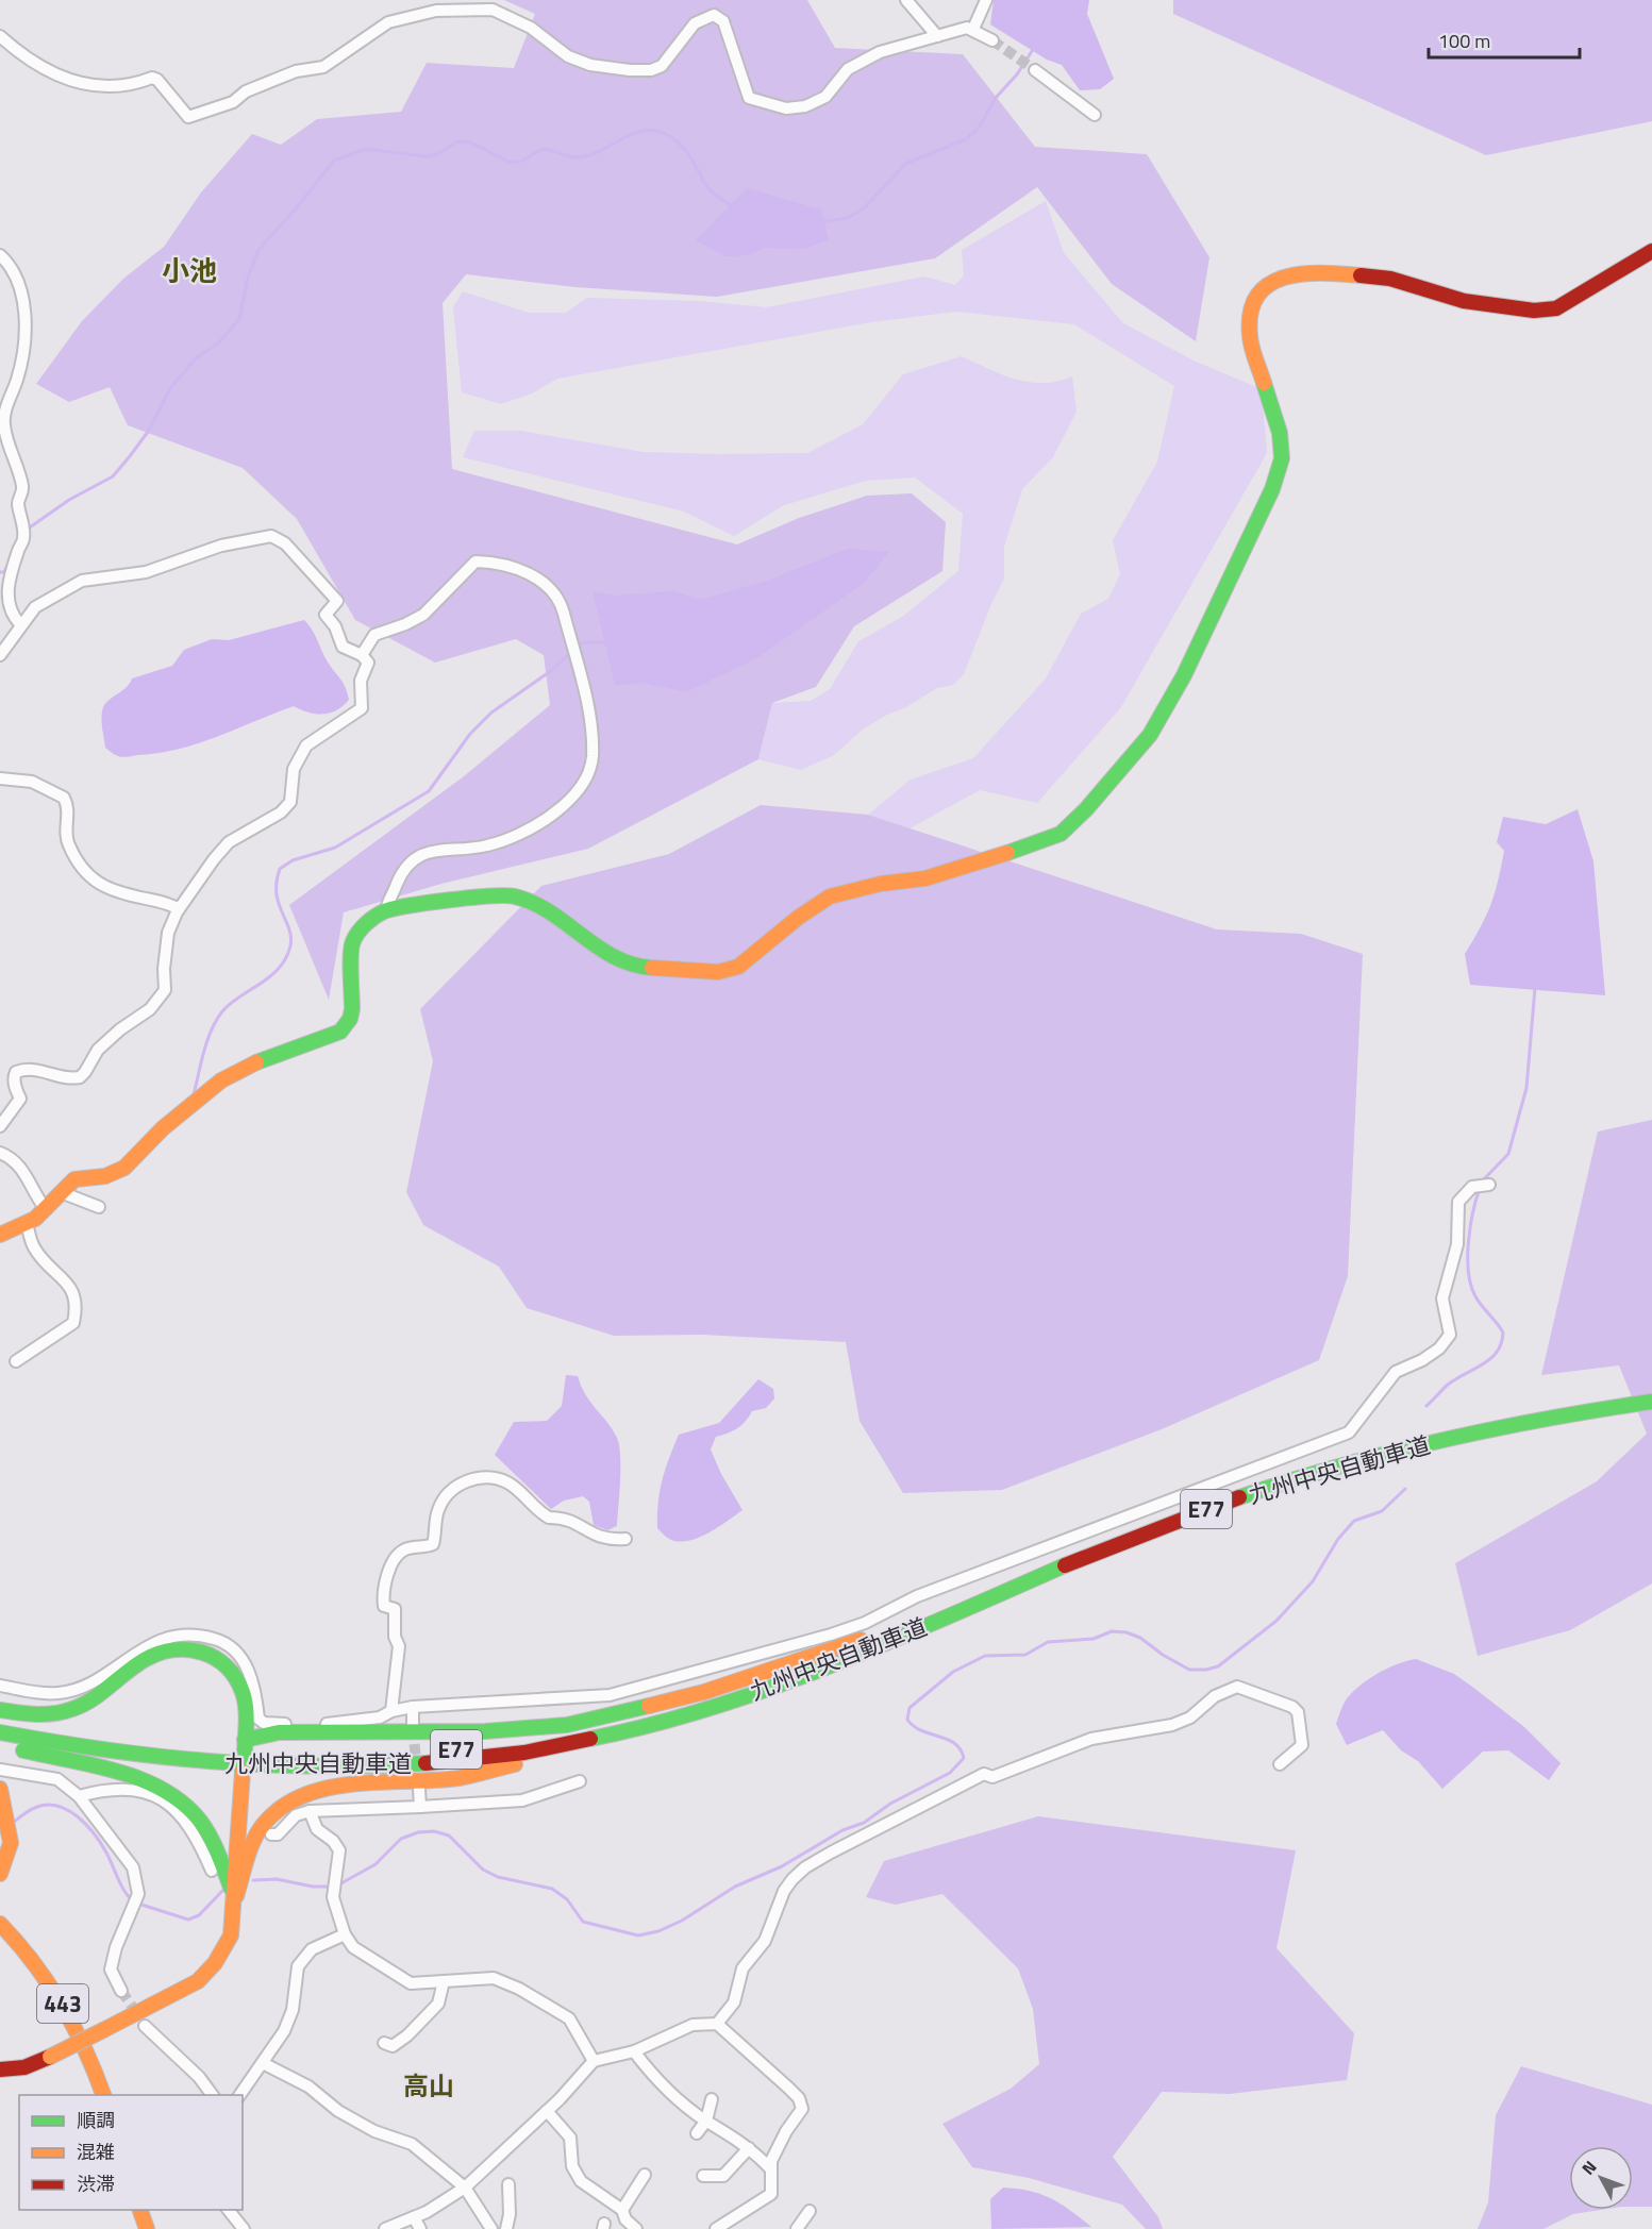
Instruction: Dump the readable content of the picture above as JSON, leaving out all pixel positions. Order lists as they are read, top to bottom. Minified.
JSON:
{"streets":{"main road":["九州中央自動車道","E77","443"]},"districts":["小池","高山"],"legend":["順調","混雑","渋滞"],"scale_bar":"100 m","north":"top left"}
